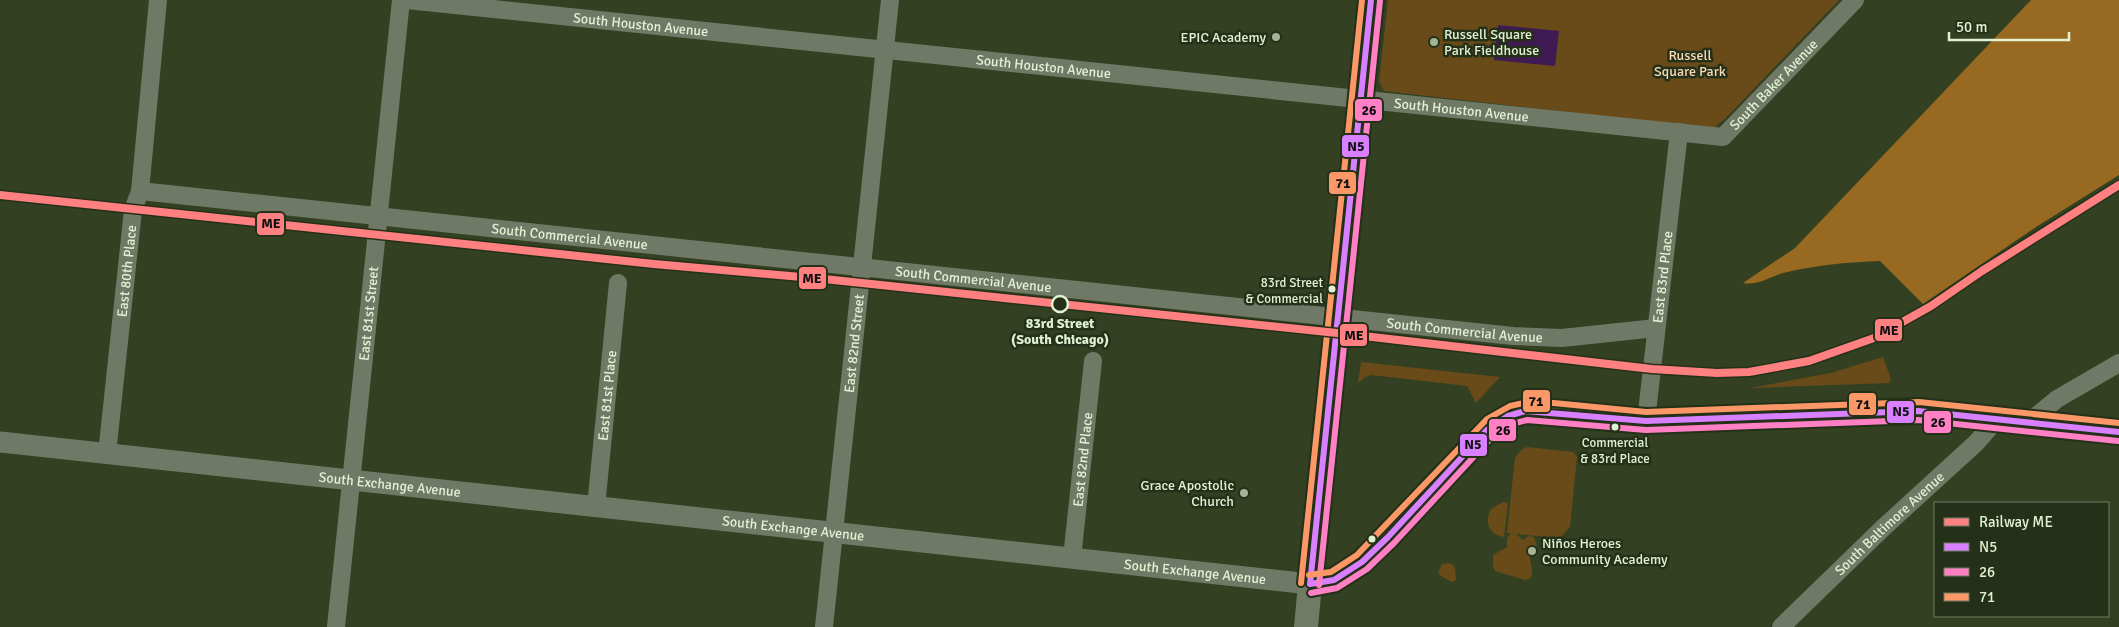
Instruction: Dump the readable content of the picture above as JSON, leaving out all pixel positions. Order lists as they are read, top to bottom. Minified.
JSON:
{"streets":{"main road":["South Exchange Avenue"],"street":["South Houston Avenue","South Baker Avenue","South Commercial Avenue","East 80th Place","East 83rd Place","East 81st Street","East 82nd Street","East 81st Place","East 82nd Place","South Baltimore Avenue"]},"crossings":[["South Houston Avenue","South Baker Avenue"],["South Houston Avenue","East 83rd Place"],["South Houston Avenue","East 82nd Street"],["South Baker Avenue","East 83rd Place"],["South Commercial Avenue","East 80th Place"],["South Commercial Avenue","East 83rd Place"],["South Commercial Avenue","East 81st Street"],["South Commercial Avenue","East 82nd Street"],["East 80th Place","South Exchange Avenue"],["East 83rd Place","South Exchange Avenue"],["East 81st Street","South Exchange Avenue"],["East 82nd Street","South Exchange Avenue"],["East 81st Place","South Exchange Avenue"],["East 82nd Place","South Exchange Avenue"]],"parks":["Russell Square Park"],"places":["EPIC Academy","Russell Square Park Fieldhouse","83rd Street & Commercial","83rd Street (South Chicago)","Commercial & 83rd Place","Grace Apostolic Church","Niños Heroes Community Academy"],"lines":["transit line N5","transit line 71","transit line 26","rail line ME"],"legend":["Railway ME","N5","26","71"],"scale_bar":"50 m"}
